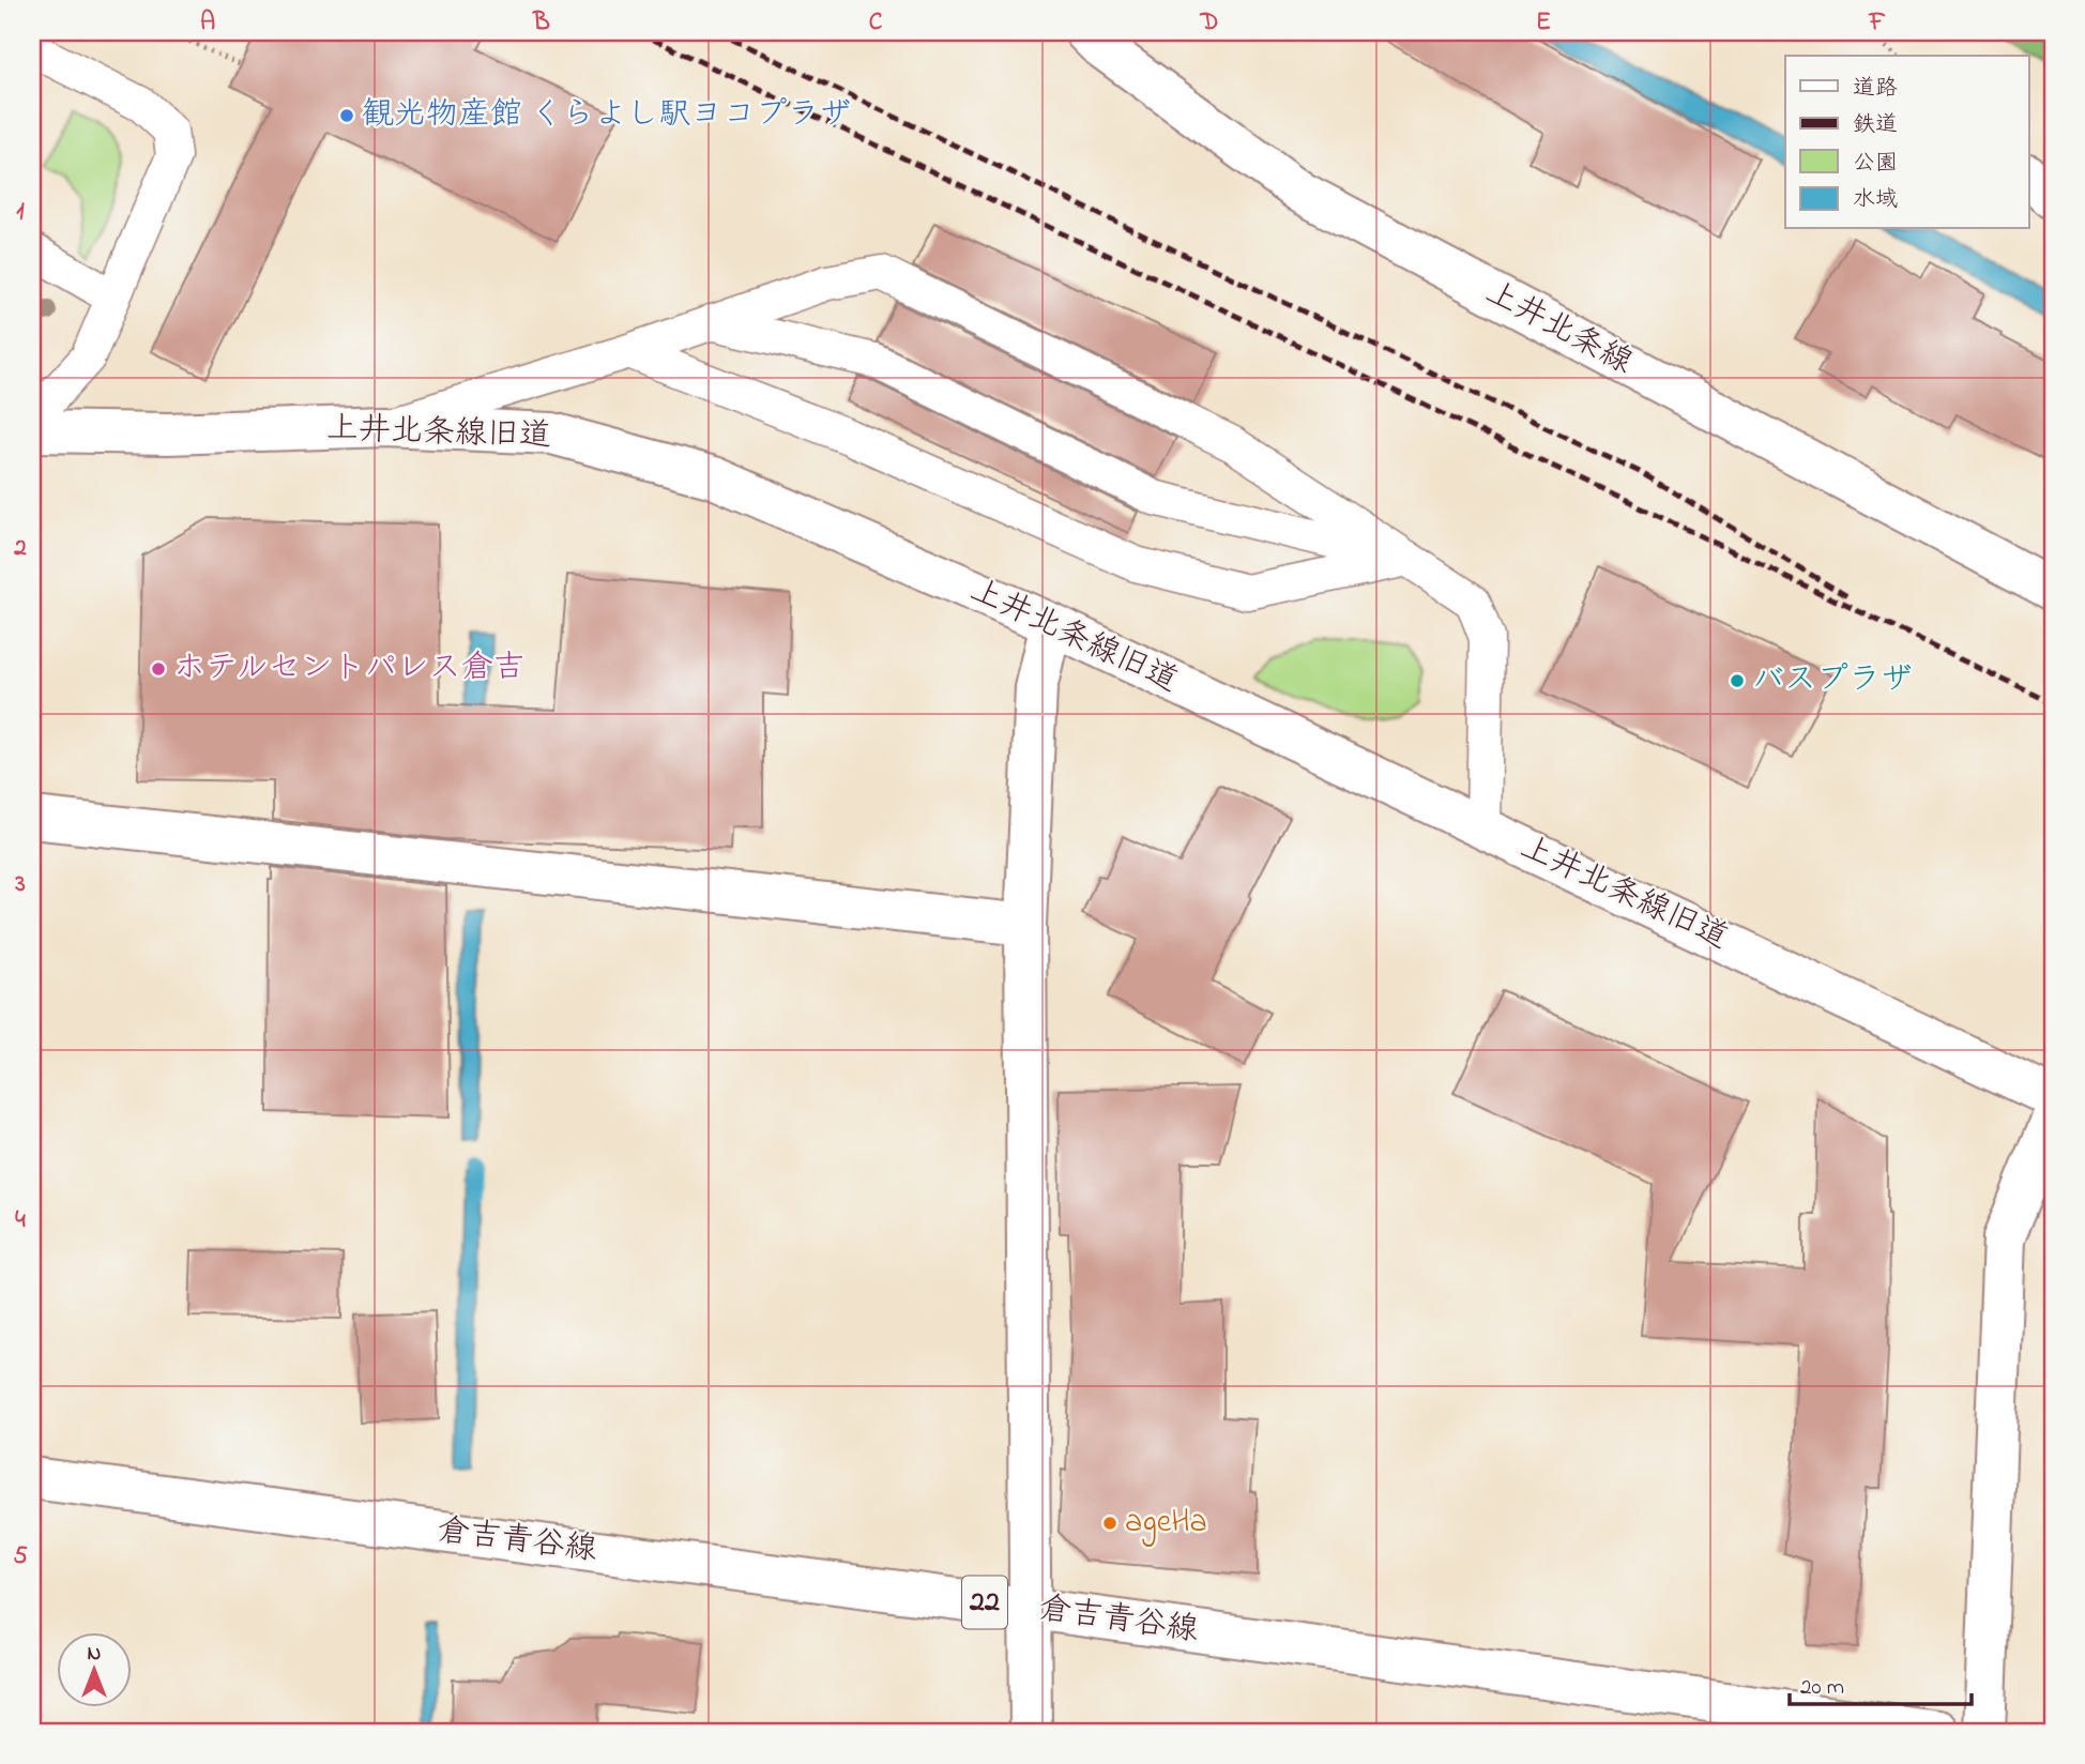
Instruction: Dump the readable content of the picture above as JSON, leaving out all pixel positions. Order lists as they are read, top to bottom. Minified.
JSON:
{"streets":{"street":["上井北条線","上井北条線旧道","倉吉青谷線","22"]},"places":["観光物産館 くらよし駅ヨコプラザ","ホテルセントパレス倉吉","バスプラザ","ageHa"],"legend":["道路","鉄道","公園","水域"],"scale_bar":"20 m","north":"top","grid":{"columns":["A","B","C","D","E","F"],"rows":["1","2","3","4","5"]}}
